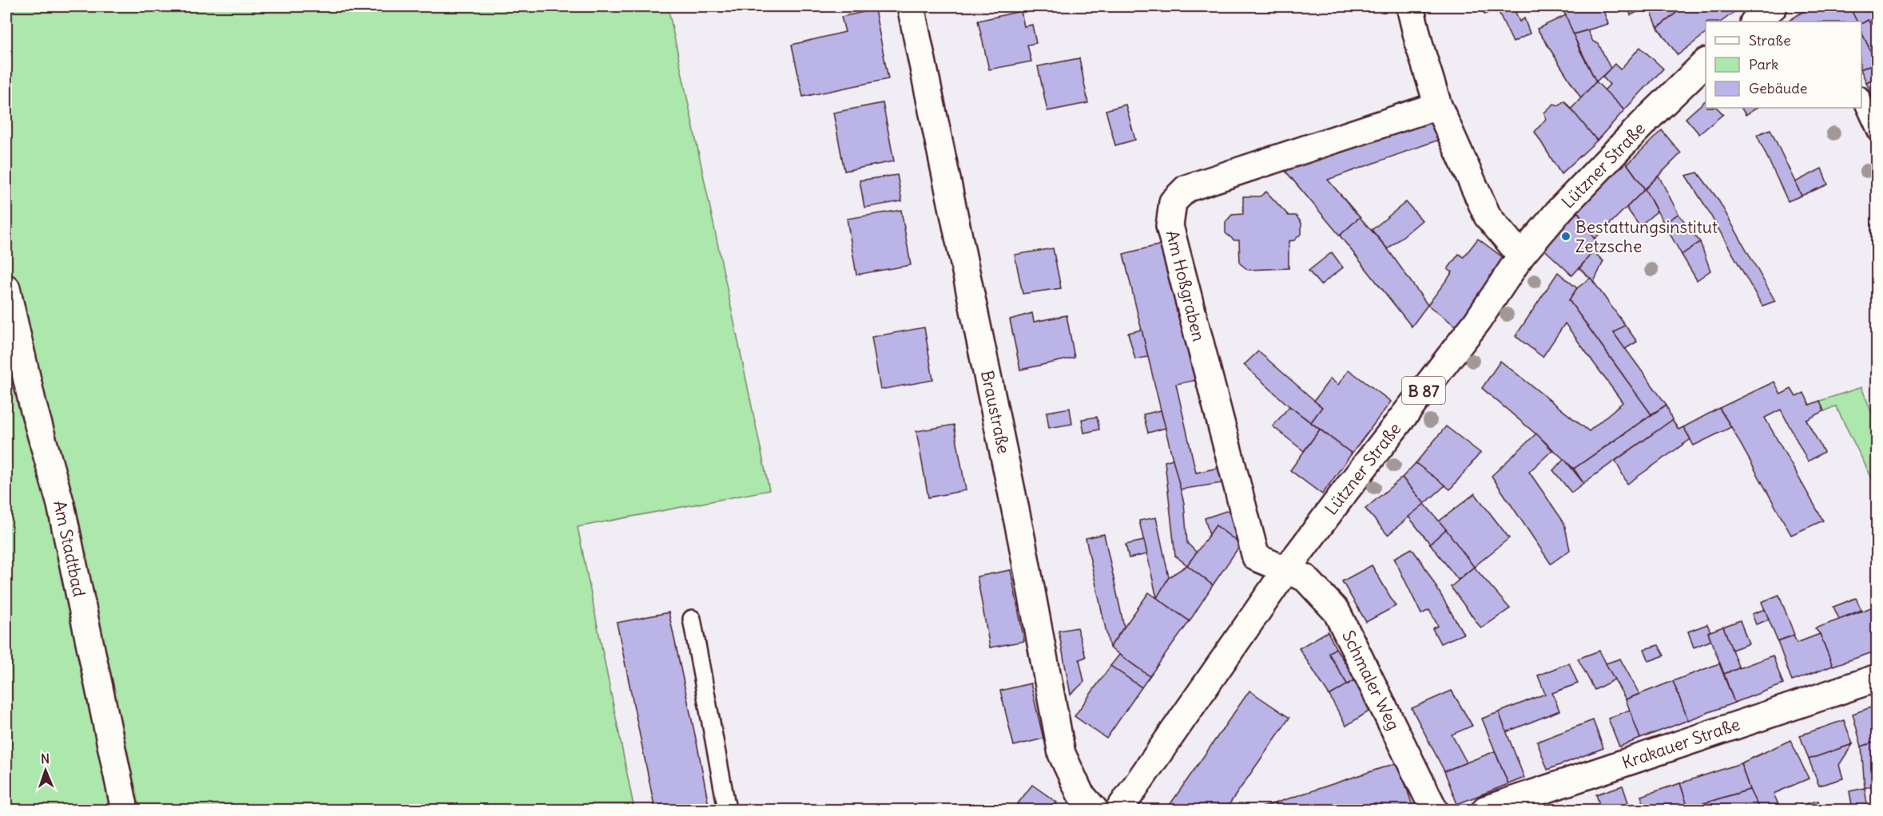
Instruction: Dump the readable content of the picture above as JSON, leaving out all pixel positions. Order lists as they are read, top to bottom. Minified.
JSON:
{"streets":{"street":["Lützner Straße","Am Hoßgraben","B 87","Braustraße","Am Stadtbad","Schmaler Weg","Krakauer Straße"]},"crossings":[["Lützner Straße","Am Hoßgraben"],["Lützner Straße","Schmaler Weg"],["Am Hoßgraben","Schmaler Weg"]],"places":["Bestattungsinstitut Zetzsche"],"legend":["Straße","Park","Gebäude"],"north":"top"}
